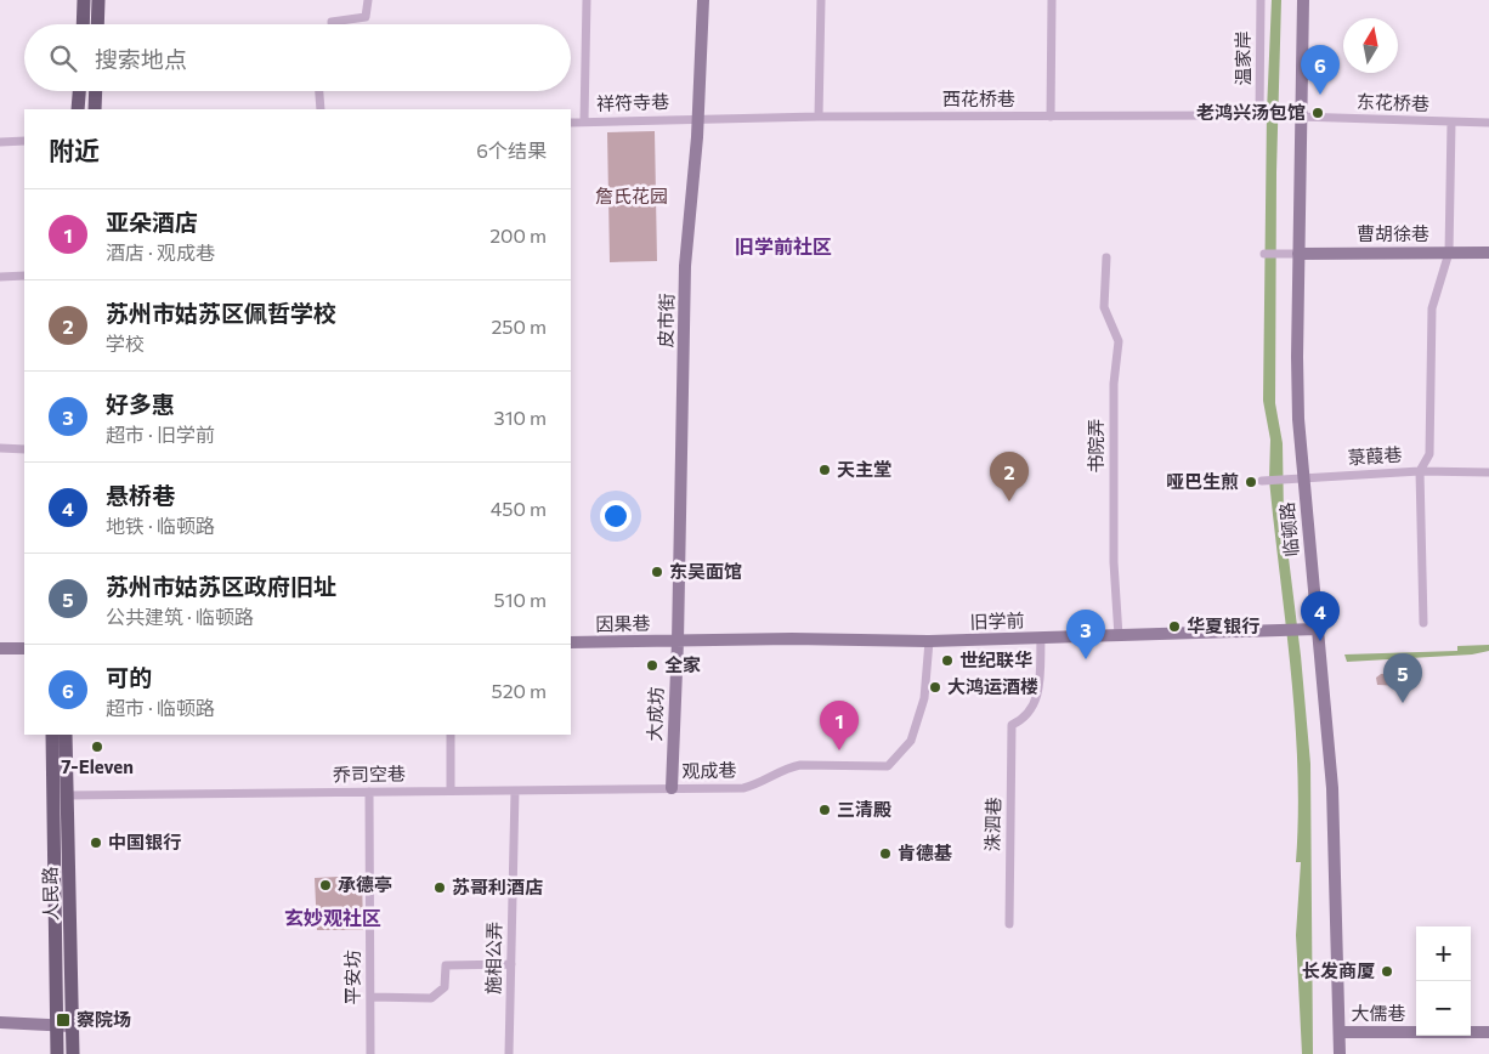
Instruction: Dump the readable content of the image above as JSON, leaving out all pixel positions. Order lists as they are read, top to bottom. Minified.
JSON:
{"streets":{"main road":["人民路"],"street":["温家岸","西花桥巷","祥符寺巷","东花桥巷","曹胡徐巷","皮市街","书院弄","菉葭巷","临顿路","旧学前","因果巷","大成坊","观成巷","乔司空巷","洙泗巷","施相公弄","平安坊","大儒巷"]},"crossings":[["温家岸","西花桥巷"],["温家岸","东花桥巷"],["西花桥巷","祥符寺巷"],["西花桥巷","东花桥巷"],["西花桥巷","皮市街"],["祥符寺巷","皮市街"],["东花桥巷","临顿路"],["曹胡徐巷","临顿路"],["皮市街","旧学前"],["皮市街","因果巷"],["皮市街","大成坊"],["书院弄","旧学前"],["菉葭巷","临顿路"],["临顿路","旧学前"],["临顿路","大儒巷"],["旧学前","因果巷"],["旧学前","大成坊"],["旧学前","观成巷"],["旧学前","洙泗巷"],["因果巷","大成坊"],["大成坊","观成巷"],["大成坊","乔司空巷"],["观成巷","乔司空巷"],["乔司空巷","人民路"],["乔司空巷","施相公弄"],["乔司空巷","平安坊"]],"districts":["旧学前社区","玄妙观社区"],"parks":["詹氏花园"],"places":{"other":["老鸿兴汤包馆","天主堂","哑巴生煎","东吴面馆","华夏银行","世纪联华","全家","大鸿运酒楼","7-Eleven","三清殿","中国银行","肯德基","承德亭","苏哥利酒店","长发商厦"],"transit":["察院场"]},"north":"top","page":{"search":"搜索地点","pins":["6","2","4","3","5","1"],"heading":["附近","6个结果"],"list":[{"mark":"1","name":"亚朵酒店","note":"酒店 · 观成巷","value":"200 m"},{"mark":"2","name":"苏州市姑苏区佩哲学校","note":"学校","value":"250 m"},{"mark":"3","name":"好多惠","note":"超市 · 旧学前","value":"310 m"},{"mark":"4","name":"悬桥巷","note":"地铁 · 临顿路","value":"450 m"},{"mark":"5","name":"苏州市姑苏区政府旧址","note":"公共建筑 · 临顿路","value":"510 m"},{"mark":"6","name":"可的","note":"超市 · 临顿路","value":"520 m"}],"map_buttons":["+","−"]}}
